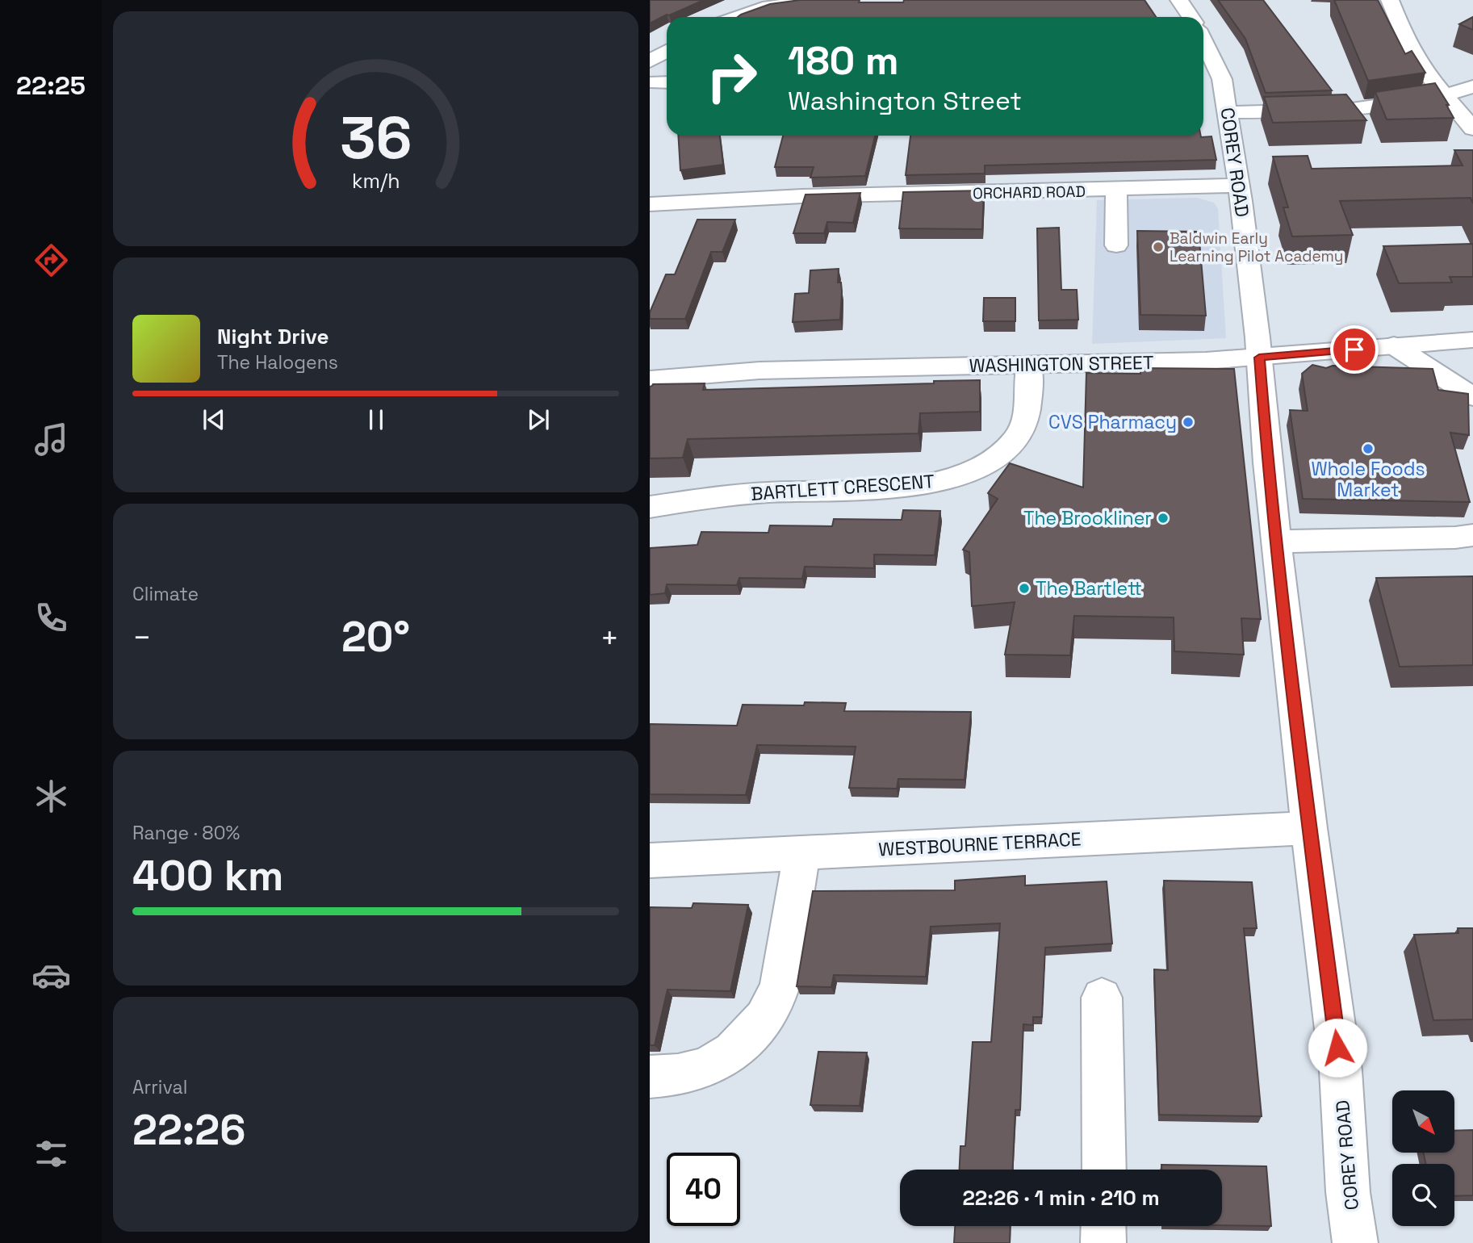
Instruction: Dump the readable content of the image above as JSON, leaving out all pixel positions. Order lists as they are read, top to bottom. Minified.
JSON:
{"streets":{"street":["COREY ROAD","ORCHARD ROAD","WASHINGTON STREET","BARTLETT CRESCENT","WESTBOURNE TERRACE"]},"crossings":[["COREY ROAD","ORCHARD ROAD"],["COREY ROAD","WASHINGTON STREET"],["COREY ROAD","WESTBOURNE TERRACE"],["WASHINGTON STREET","BARTLETT CRESCENT"]],"places":["Baldwin Early Learning Pilot Academy","CVS Pharmacy","Whole Foods Market","The Brookliner","The Bartlett"],"north":"bottom right","page":{"tabs":"22:25","turn":["180 m","Washington Street"],"song":["Night Drive","The Halogens"],"tile":["Climate",["Range · 80%","400 km"],["Arrival","22:26"]],"heat":["−","20°","+"],"limit":"40","trip":"22:26 · 1 min · 210 m","gauge":["36","km/h"]}}
